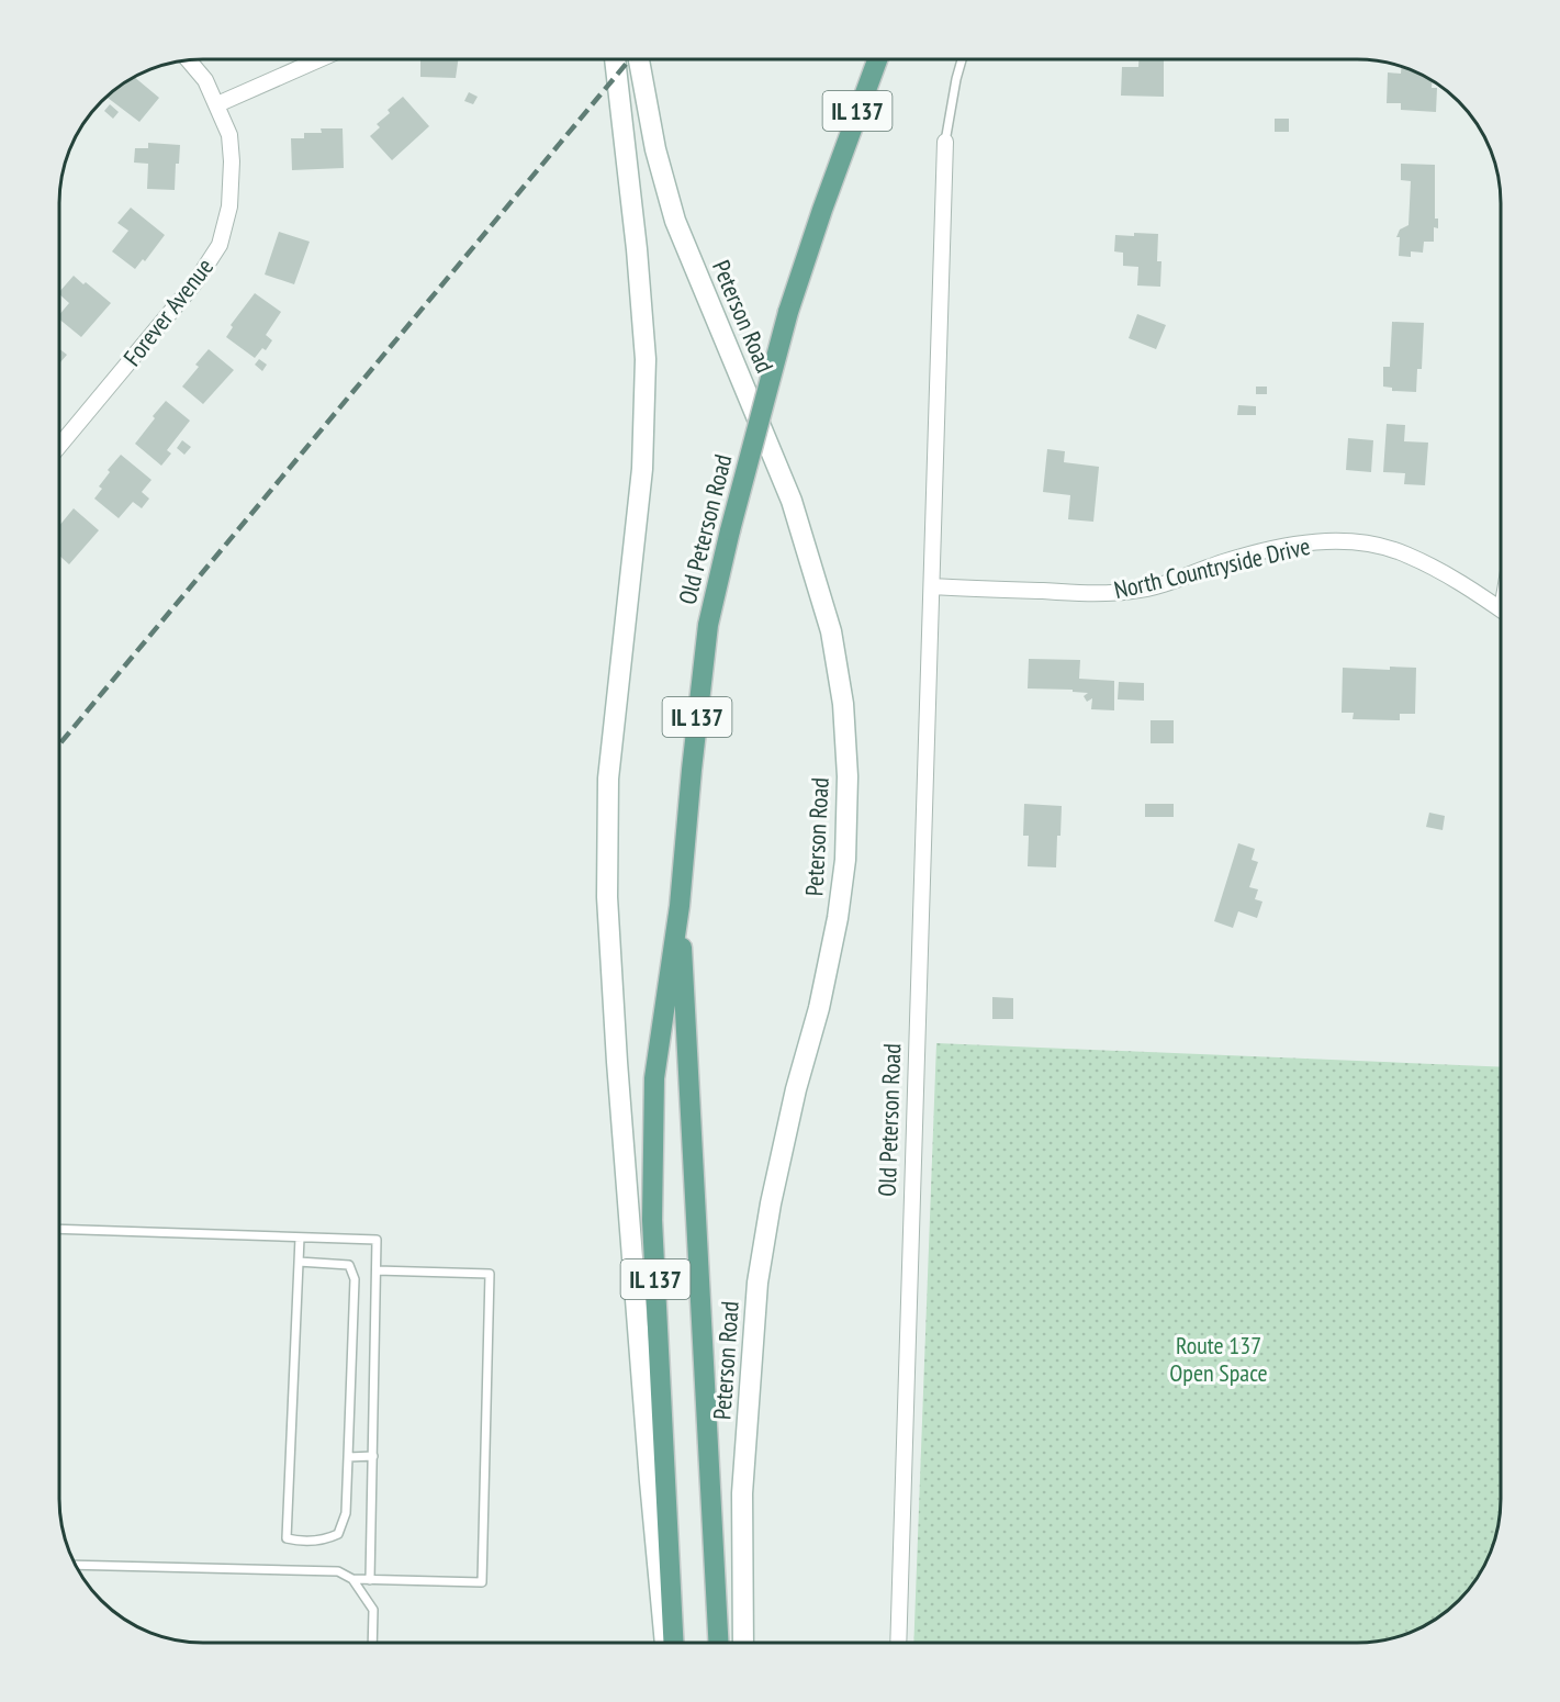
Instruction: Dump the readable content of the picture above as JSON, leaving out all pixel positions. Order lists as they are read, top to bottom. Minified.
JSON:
{"streets":{"main road":["IL 137","Peterson Road","Old Peterson Road"],"street":["Forever Avenue","North Countryside Drive"]},"crossings":[["IL 137","Peterson Road"],["IL 137","Old Peterson Road"],["Peterson Road","Old Peterson Road"],["Old Peterson Road","North Countryside Drive"]],"parks":["Route 137 Open Space"]}
